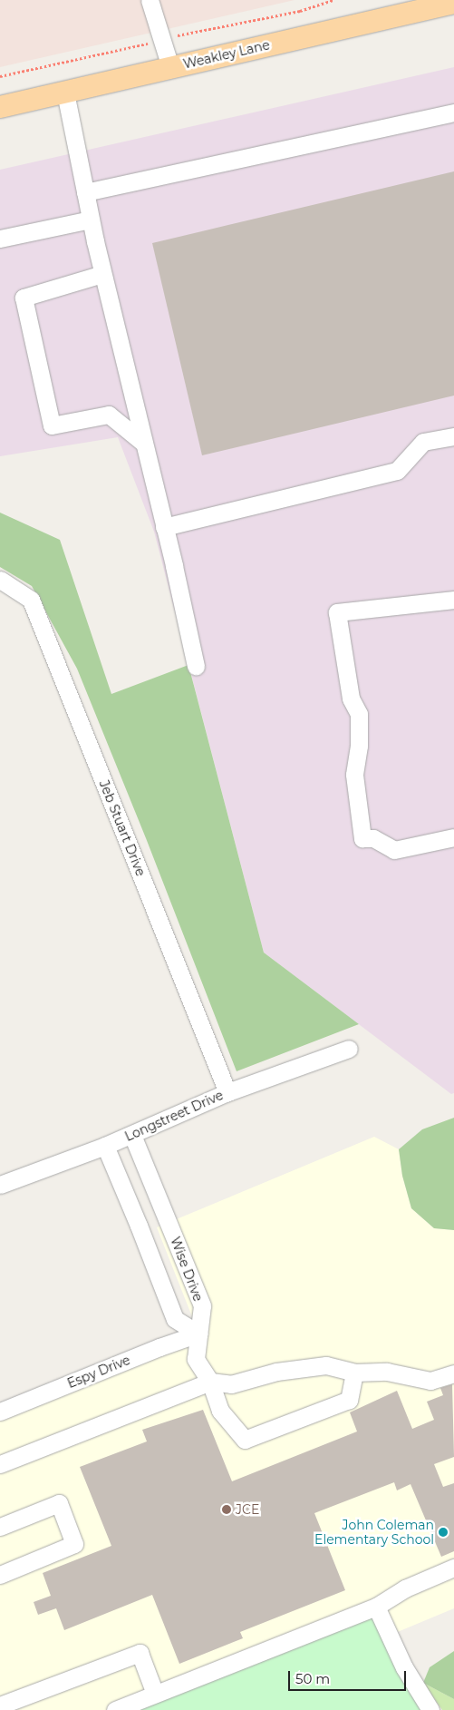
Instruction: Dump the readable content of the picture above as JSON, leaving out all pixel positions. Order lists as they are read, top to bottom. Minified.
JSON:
{"streets":{"main road":["Weakley Lane"],"street":["Jeb Stuart Drive","Longstreet Drive","Wise Drive","Espy Drive"]},"crossings":[["Jeb Stuart Drive","Longstreet Drive"],["Longstreet Drive","Wise Drive"],["Wise Drive","Espy Drive"]],"places":["JCE","John Coleman Elementary School"],"scale_bar":"50 m"}
